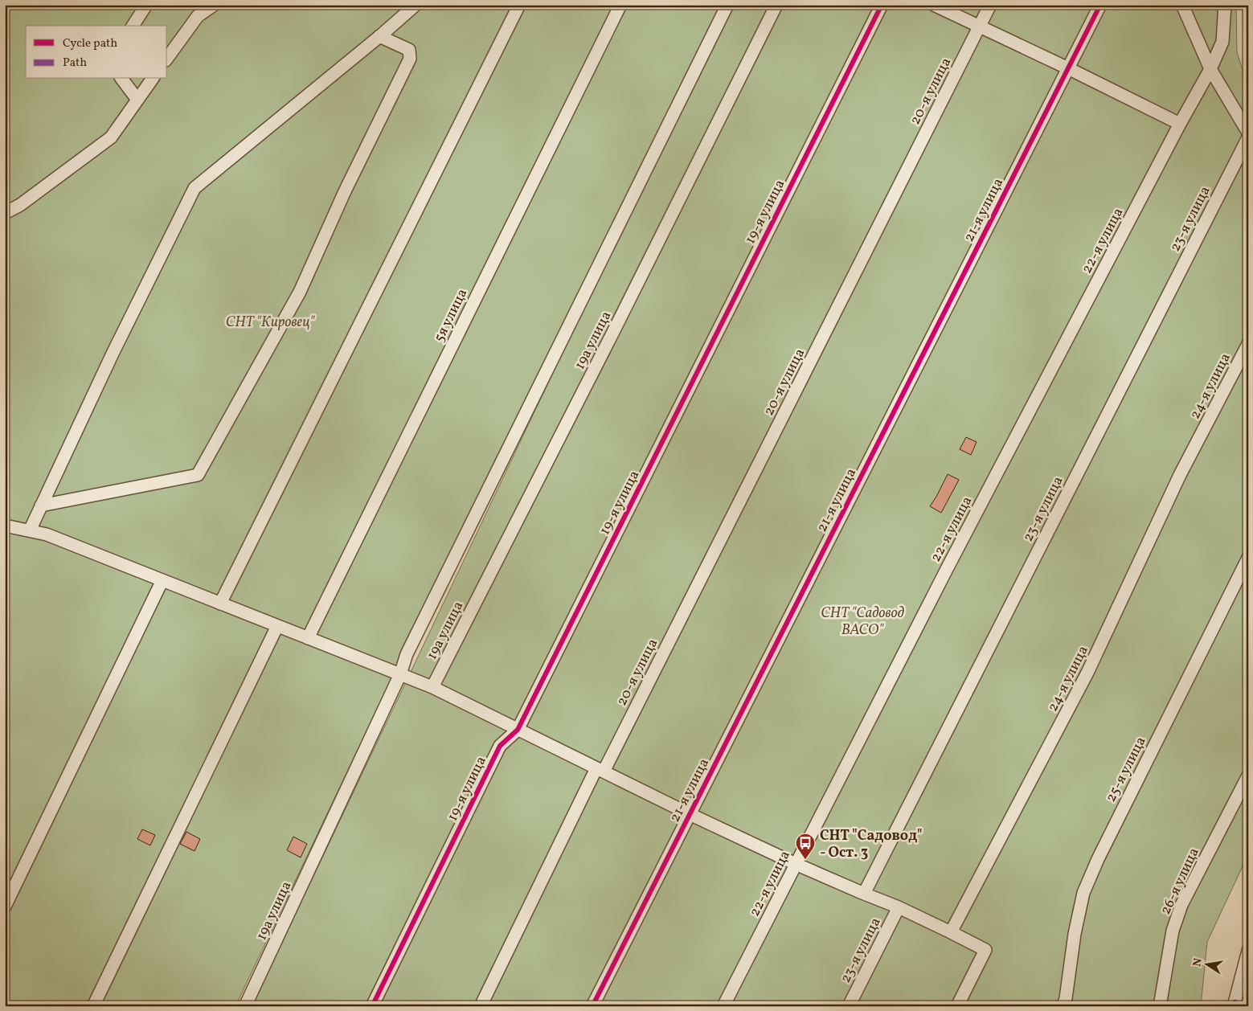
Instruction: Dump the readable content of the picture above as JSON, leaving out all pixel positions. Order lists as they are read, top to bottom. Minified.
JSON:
{"streets":{"street":["20-я улица","21-я улица","19-я улица","23-я улица","22-я улица","5я улица","19а улица","24-я улица","25-я улица","26-я улица"]},"parks":["СНТ \"Кировец\"","СНТ \"Садовод ВАСО\""],"places":{"bus stop":["СНТ \"Садовод\" - Ост. 3"]},"legend":["Cycle path","Path"],"north":"left"}
